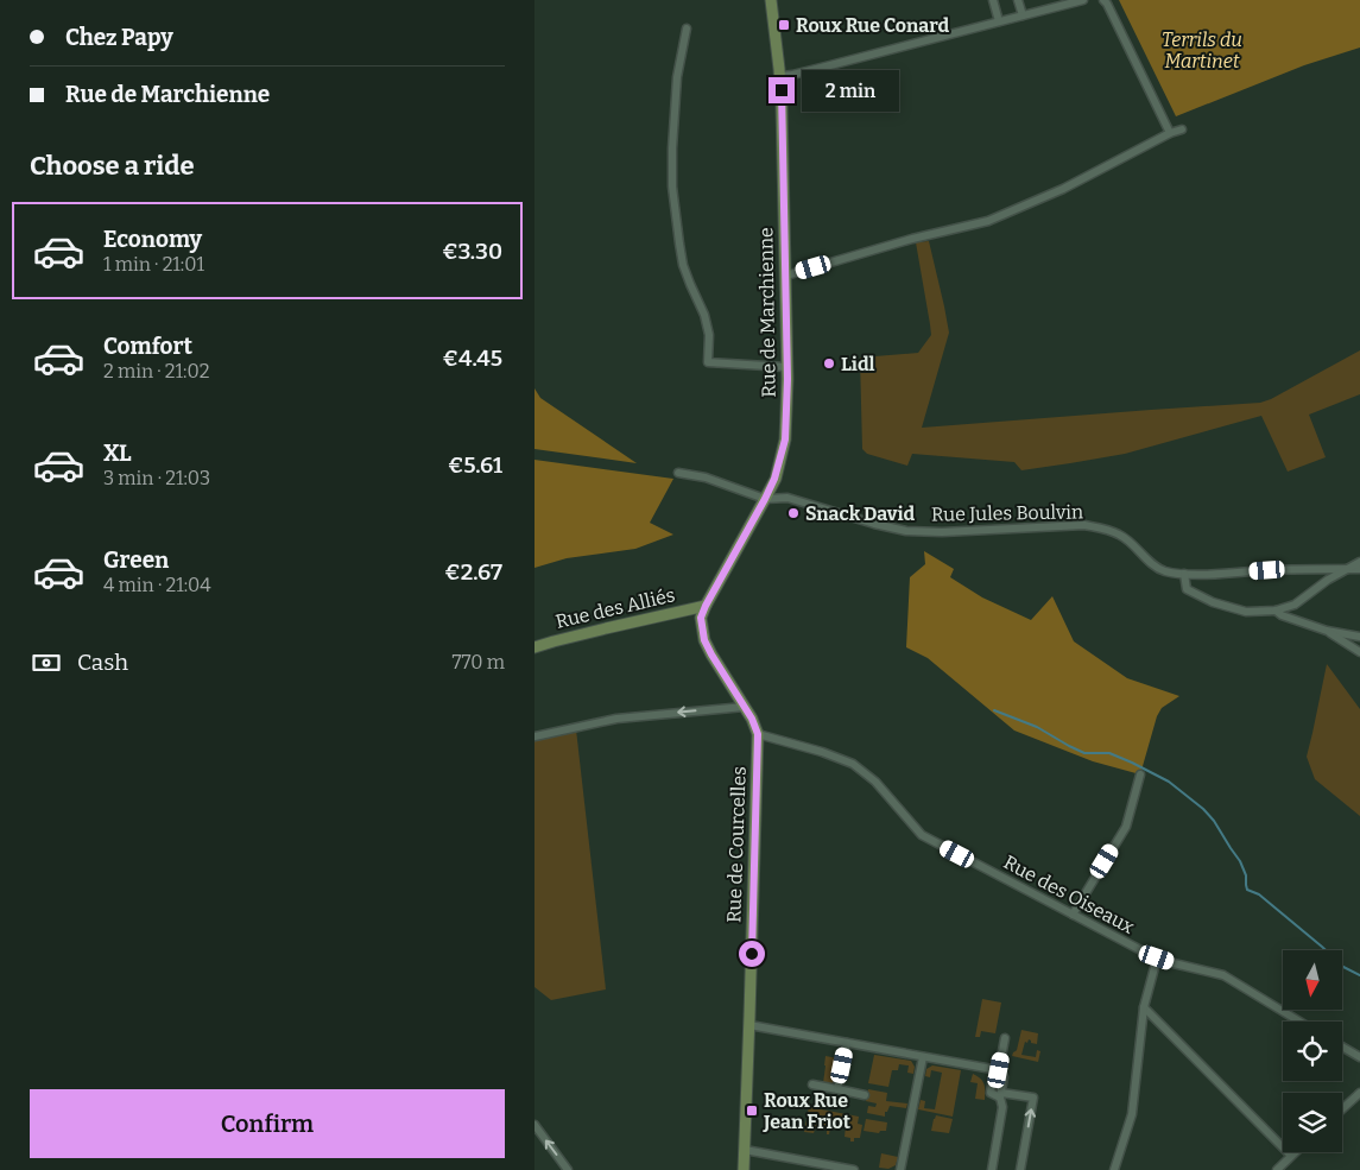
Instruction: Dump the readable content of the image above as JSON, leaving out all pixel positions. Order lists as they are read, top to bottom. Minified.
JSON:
{"streets":{"main road":["Rue de Marchienne","Rue des Alliés","Rue de Courcelles"],"street":["Rue Jules Boulvin","Rue des Oiseaux"]},"crossings":[["Rue de Marchienne","Rue Jules Boulvin"],["Rue de Marchienne","Rue des Alliés"],["Rue de Marchienne","Rue de Courcelles"],["Rue des Alliés","Rue de Courcelles"],["Rue de Courcelles","Rue des Oiseaux"]],"parks":["Terrils du Martinet"],"places":{"transit":["Roux Rue Conard","Roux Rue Jean Friot"],"other":["Lidl","Snack David"]},"north":"bottom","page":{"banner":["Chez Papy","Rue de Marchienne"],"bubble":"2 min","heading":"Choose a ride","list":[{"name":"Economy","note":"1 min · 21:01","value":"€3.30"},{"name":"Comfort","note":"2 min · 21:02","value":"€4.45"},{"name":"XL","note":"3 min · 21:03","value":"€5.61"},{"name":"Green","note":"4 min · 21:04","value":"€2.67"}],"pay":["Cash","770 m"],"buttons":"Confirm"}}
